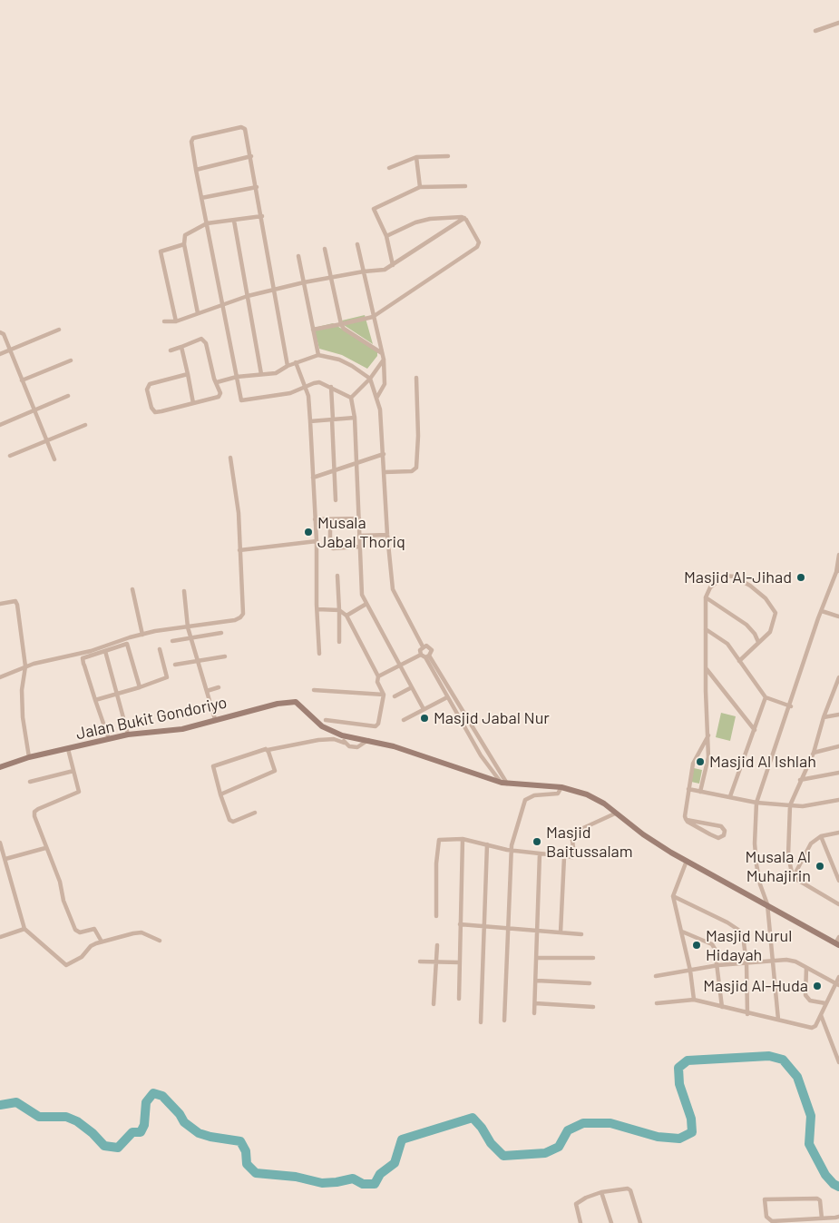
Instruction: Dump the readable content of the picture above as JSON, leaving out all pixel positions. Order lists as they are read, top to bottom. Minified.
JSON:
{"streets":{"street":["Jalan Bukit Gondoriyo"]},"places":["Musala Jabal Thoriq","Masjid Al-Jihad","Masjid Jabal Nur","Masjid Al Ishlah","Masjid Baitussalam","Musala Al Muhajirin","Masjid Nurul Hidayah","Masjid Al-Huda"]}
